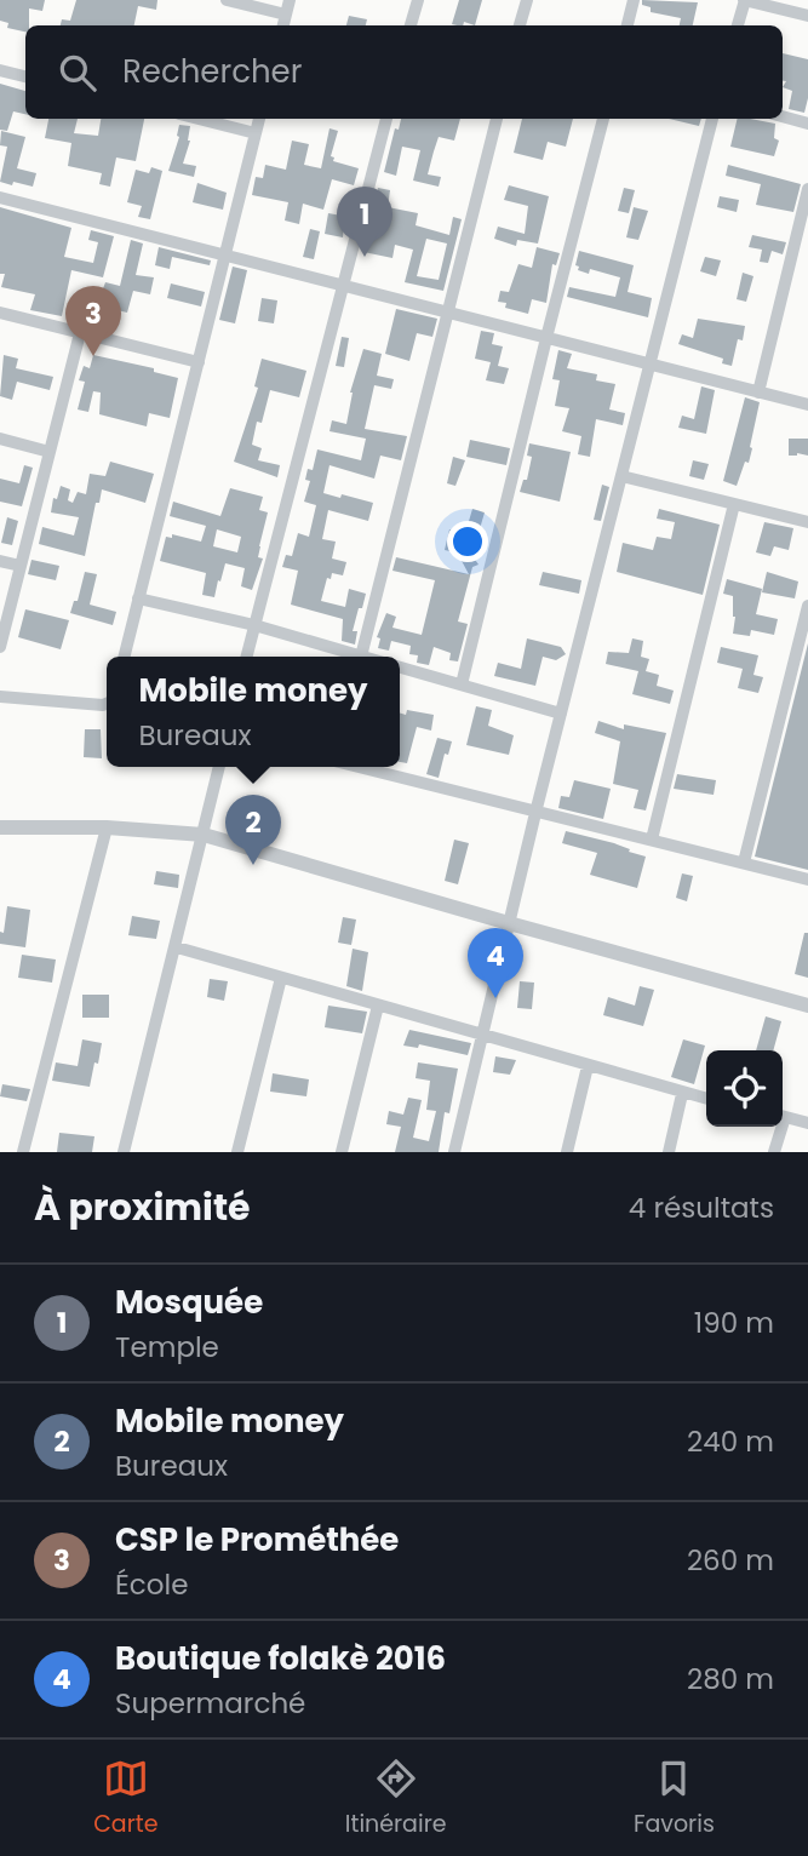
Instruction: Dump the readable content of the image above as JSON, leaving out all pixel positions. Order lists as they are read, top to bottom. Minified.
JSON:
{"page":{"search":"Rechercher","pins":["1","3","2","4"],"popup":["Mobile money","Bureaux"],"heading":["À proximité","4 résultats"],"list":[{"mark":"1","name":"Mosquée","note":"Temple","value":"190 m"},{"mark":"2","name":"Mobile money","note":"Bureaux","value":"240 m"},{"mark":"3","name":"CSP le Prométhée","note":"École","value":"260 m"},{"mark":"4","name":"Boutique folakè 2016","note":"Supermarché","value":"280 m"}],"nav":["Carte","Itinéraire","Favoris"]}}
